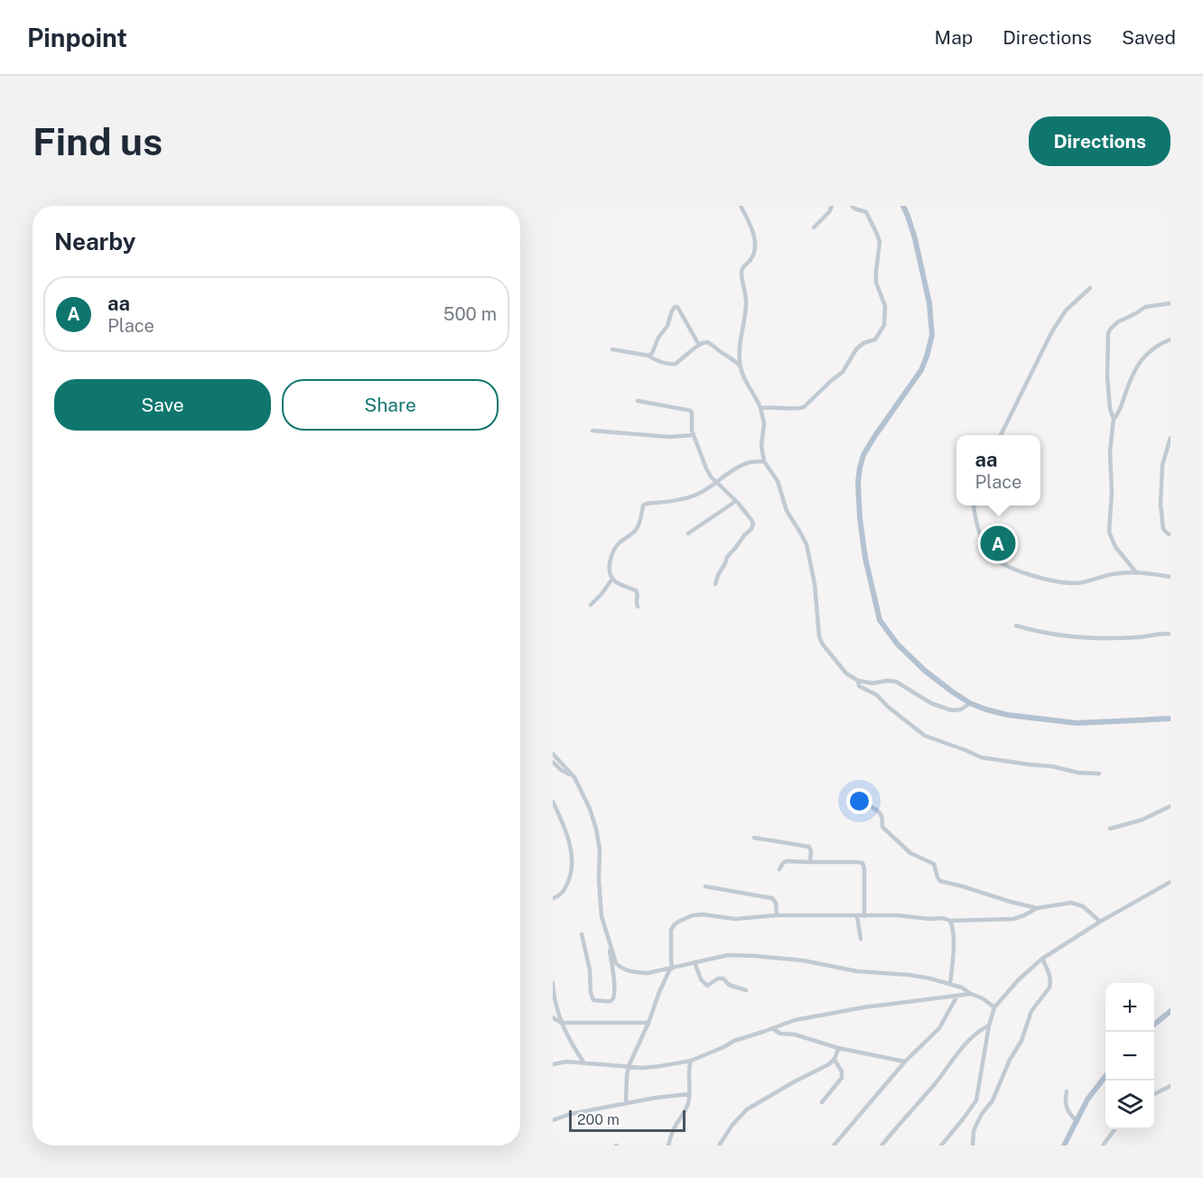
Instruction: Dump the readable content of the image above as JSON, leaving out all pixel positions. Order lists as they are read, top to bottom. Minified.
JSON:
{"scale_bar":"200 m","page":{"header":"Pinpoint","nav":["Map","Directions","Saved"],"buttons":["Directions",["Save","Share"]],"title":"Find us","heading":"Nearby","list":[{"mark":"A","name":"aa","note":"Place","value":"500 m"}],"popup":["aa","Place"],"pins":"A","map_buttons":["+","−"],"scale":"200 m"}}
